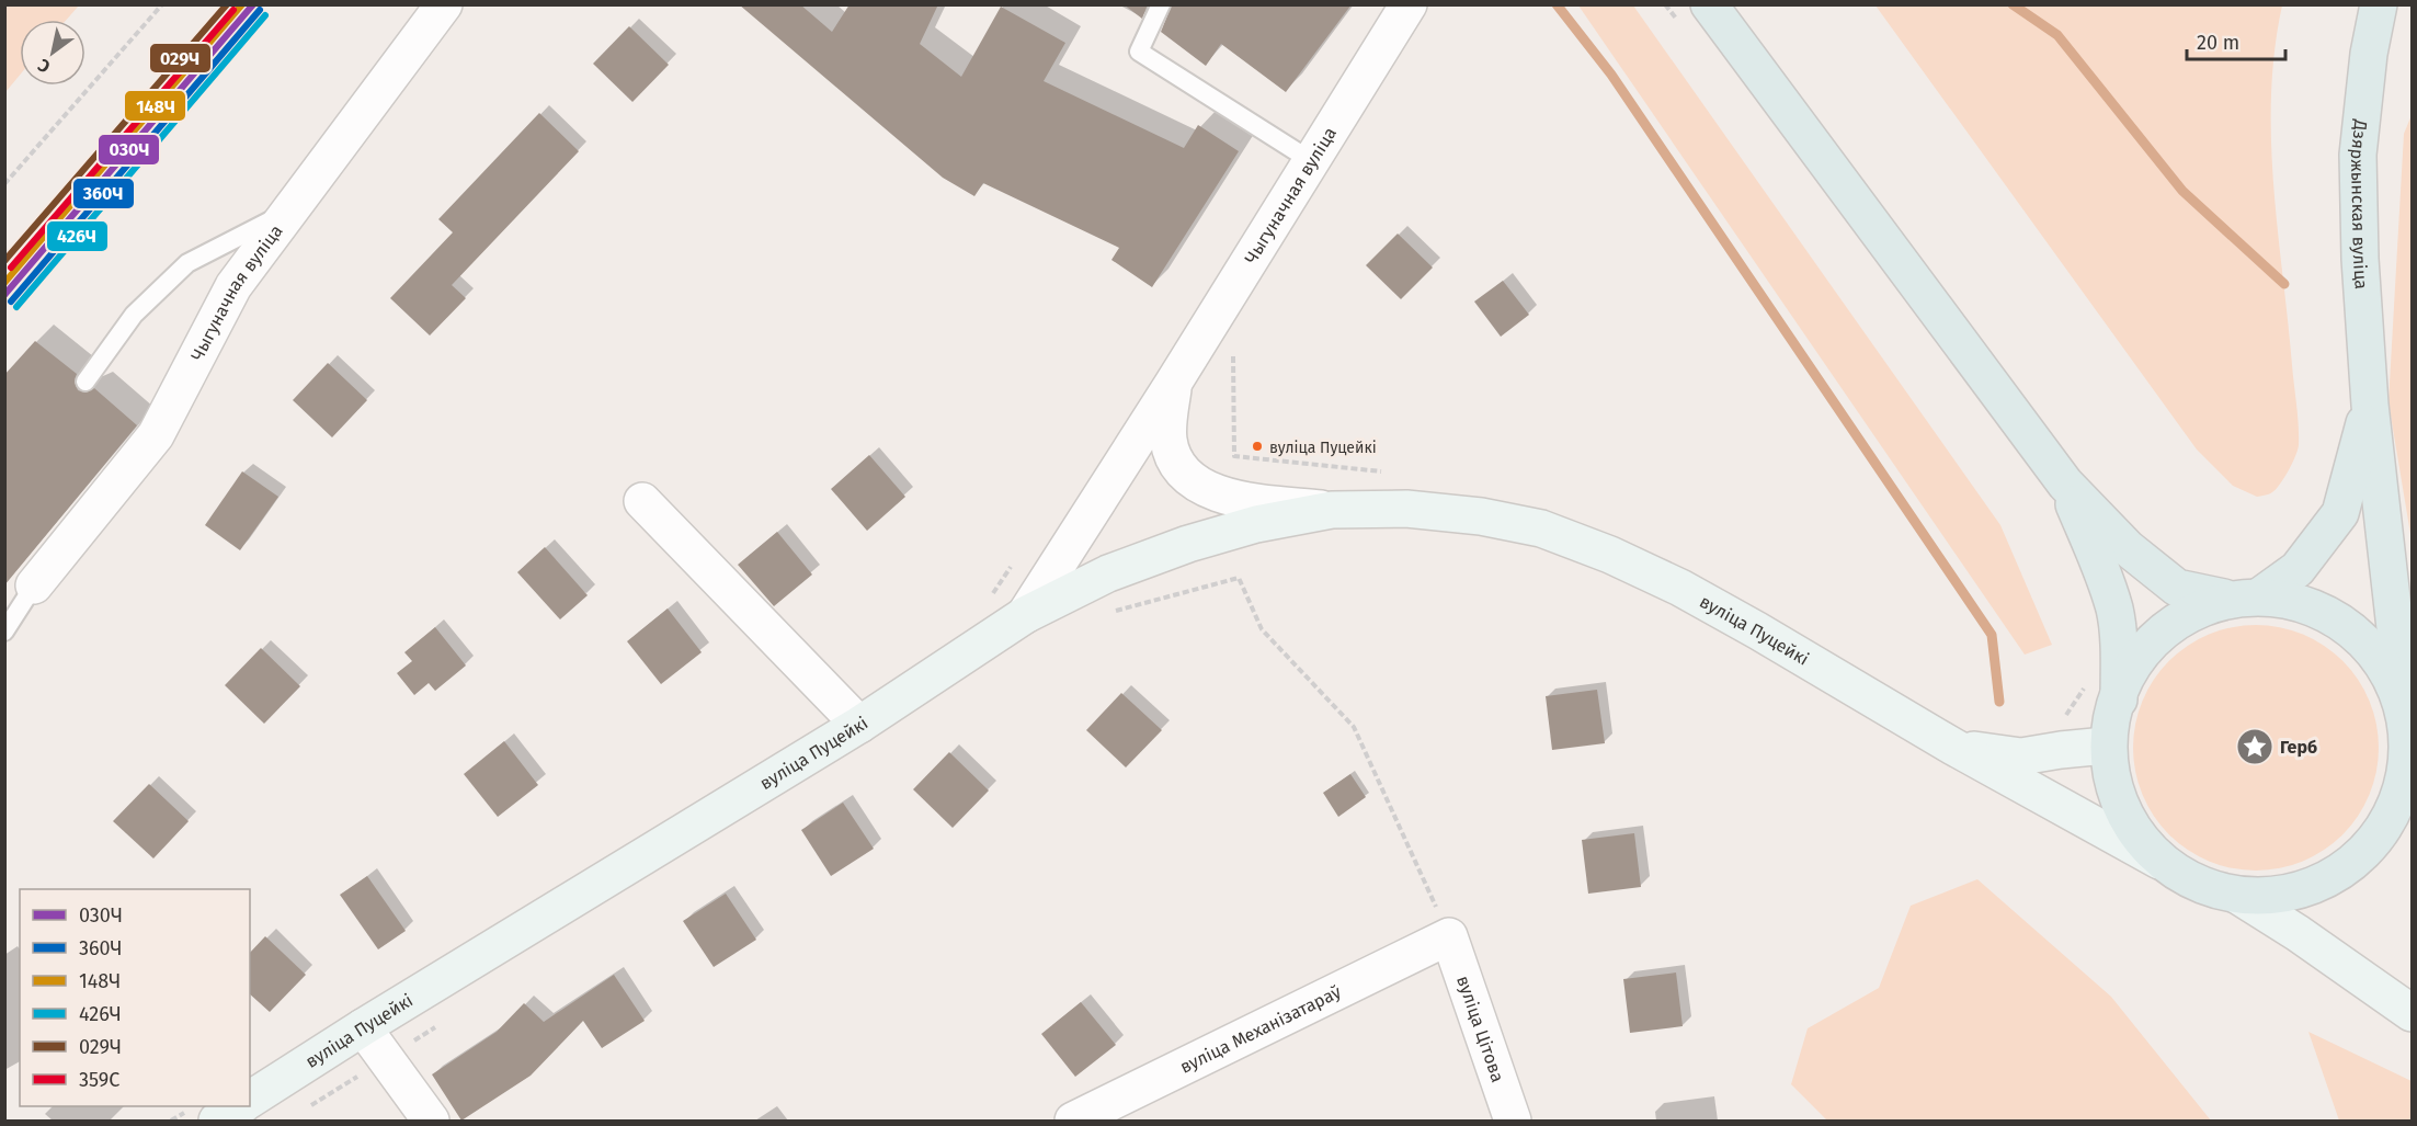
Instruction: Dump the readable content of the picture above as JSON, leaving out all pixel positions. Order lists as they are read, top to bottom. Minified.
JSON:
{"streets":{"main road":["Дзяржынская вуліца","вуліца Пуцейкі"],"street":["Чыгуначная вуліца","вуліца Механізатараў","вуліца Цітова"]},"crossings":[["Чыгуначная вуліца","вуліца Пуцейкі"],["вуліца Механізатараў","вуліца Цітова"]],"places":{"other":["вуліца Пуцейкі"],"place":["Герб"]},"lines":["transit line 030Ч","transit line 148Ч","transit line 029Ч","transit line 360Ч","transit line 359С","transit line 426Ч"],"legend":["030Ч","360Ч","148Ч","426Ч","029Ч","359С"],"scale_bar":"20 m","north":"bottom left"}
